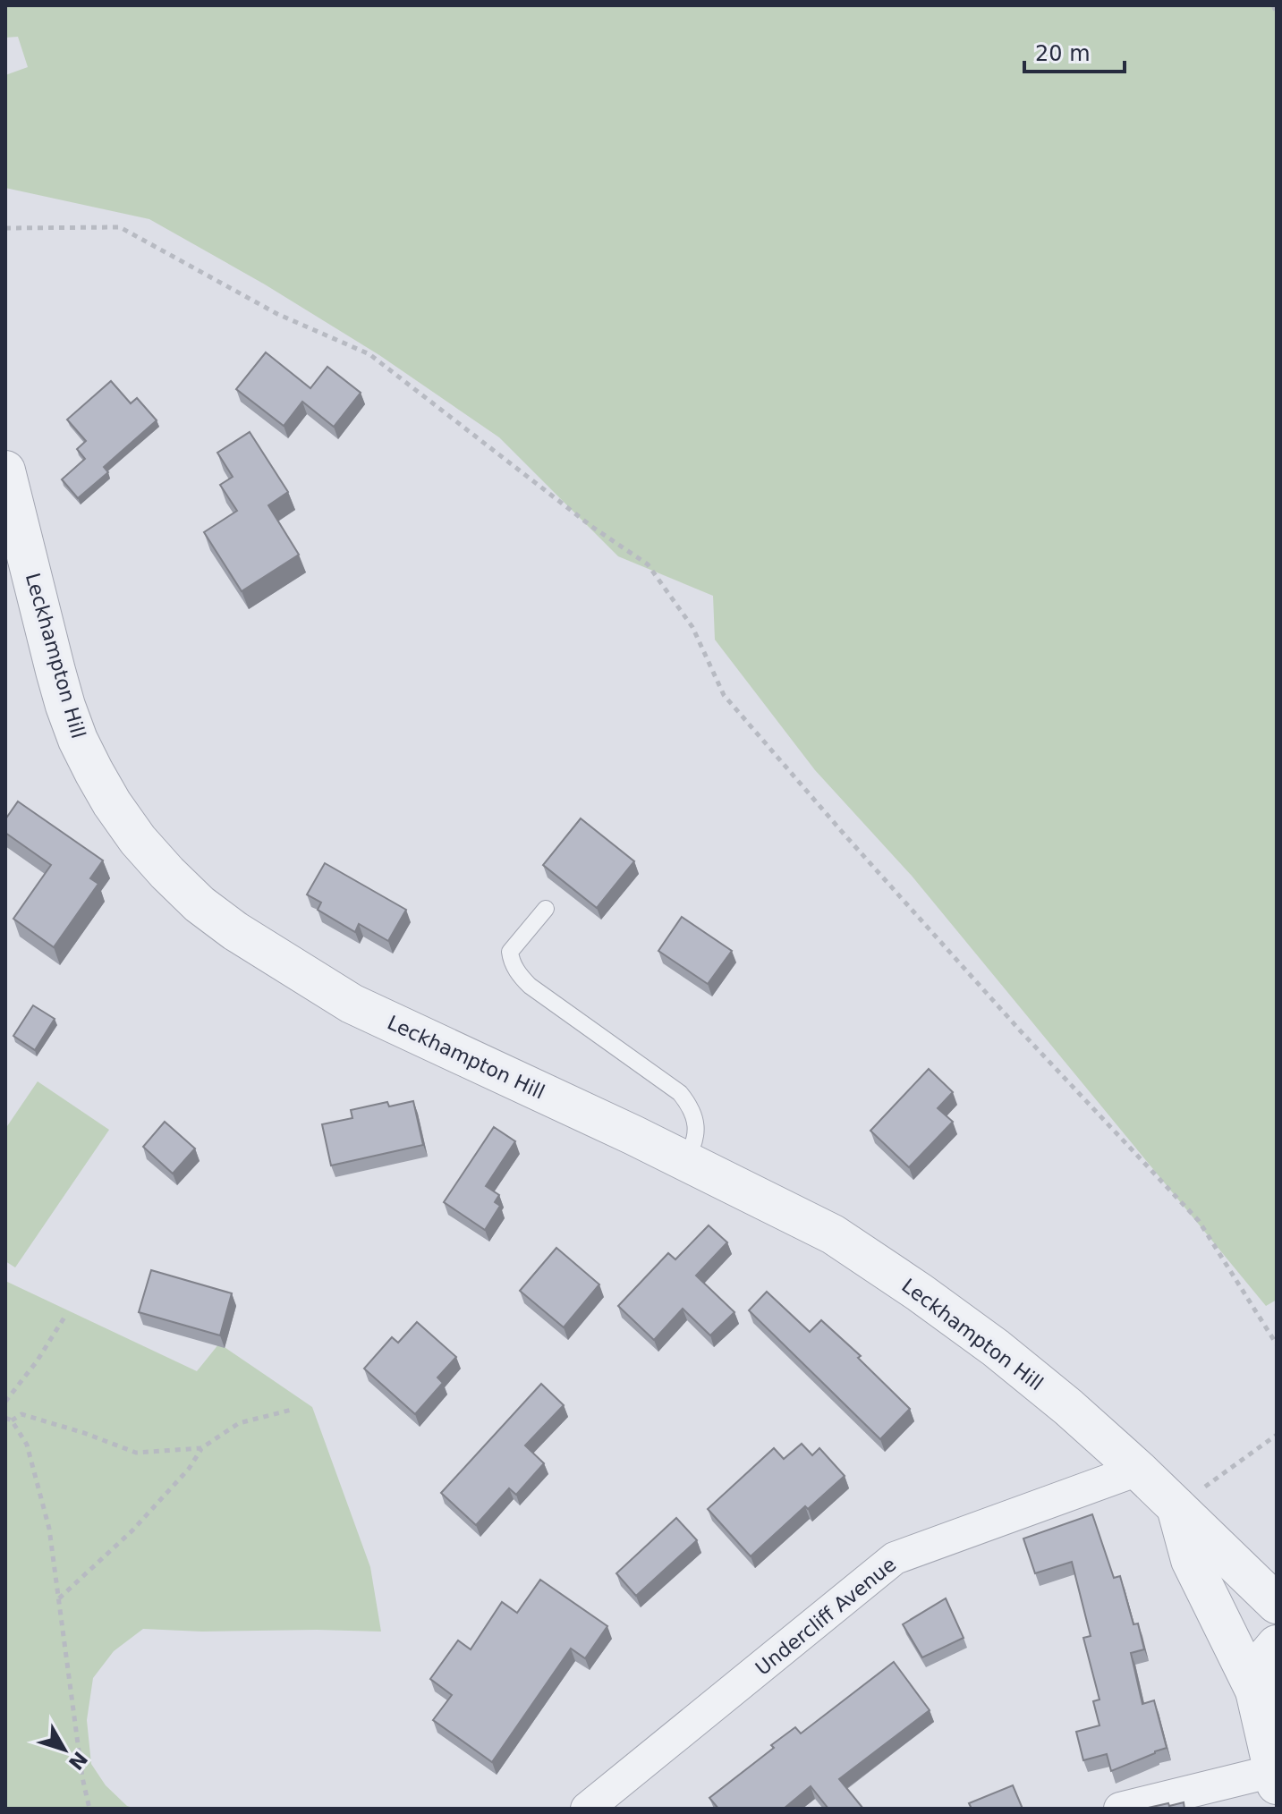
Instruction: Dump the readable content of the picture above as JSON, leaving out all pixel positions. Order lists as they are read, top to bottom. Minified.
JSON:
{"streets":{"street":["Leckhampton Hill","Undercliff Avenue"]},"crossings":[["Leckhampton Hill","Undercliff Avenue"]],"scale_bar":"20 m","north":"bottom right"}
